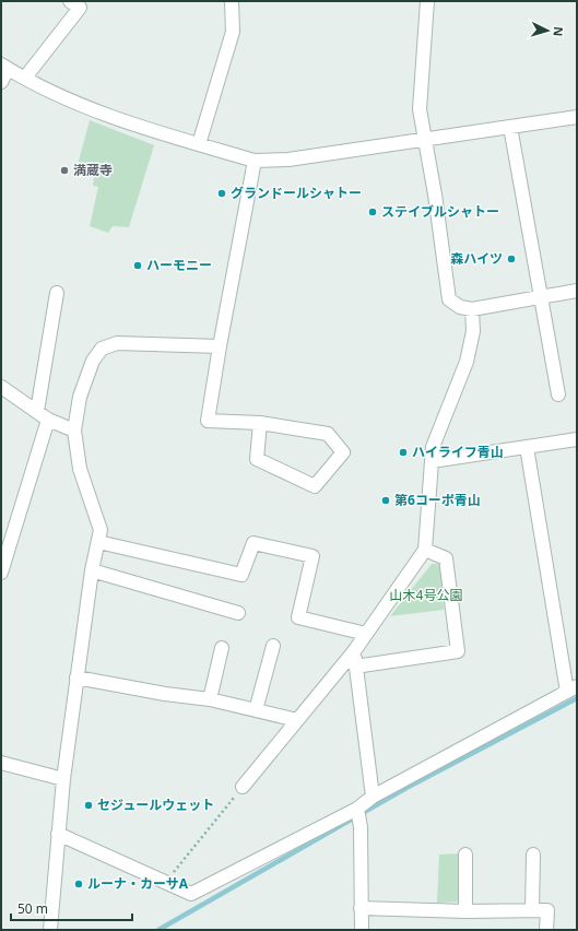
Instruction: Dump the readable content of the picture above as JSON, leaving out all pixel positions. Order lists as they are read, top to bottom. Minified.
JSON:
{"parks":["山木4号公園"],"places":["満蔵寺","グランドールシャトー","ステイブルシャトー","森ハイツ","ハーモニー","ハイライフ青山","第6コーポ青山","セジュールウェット","ルーナ・カーサA"],"scale_bar":"50 m","north":"right"}
